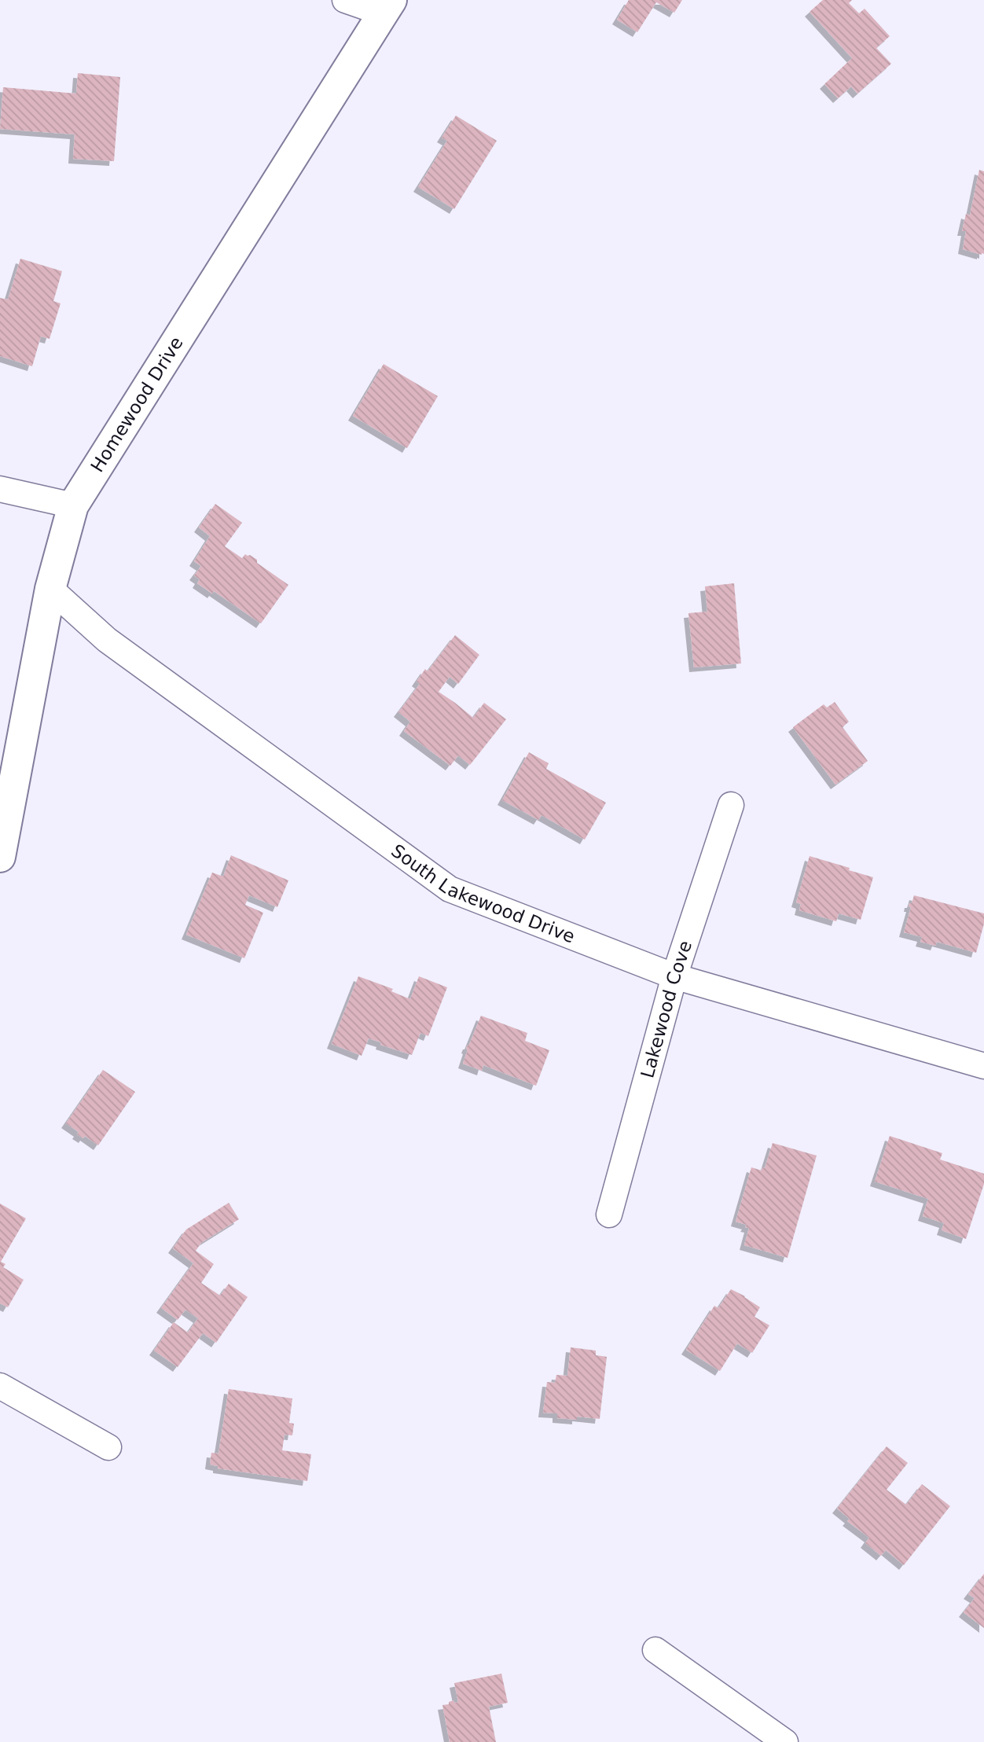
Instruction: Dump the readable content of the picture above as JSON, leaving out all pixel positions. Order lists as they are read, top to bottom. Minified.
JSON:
{"streets":{"street":["Homewood Drive","South Lakewood Drive","Lakewood Cove"]},"crossings":[["Homewood Drive","South Lakewood Drive"],["South Lakewood Drive","Lakewood Cove"]]}
